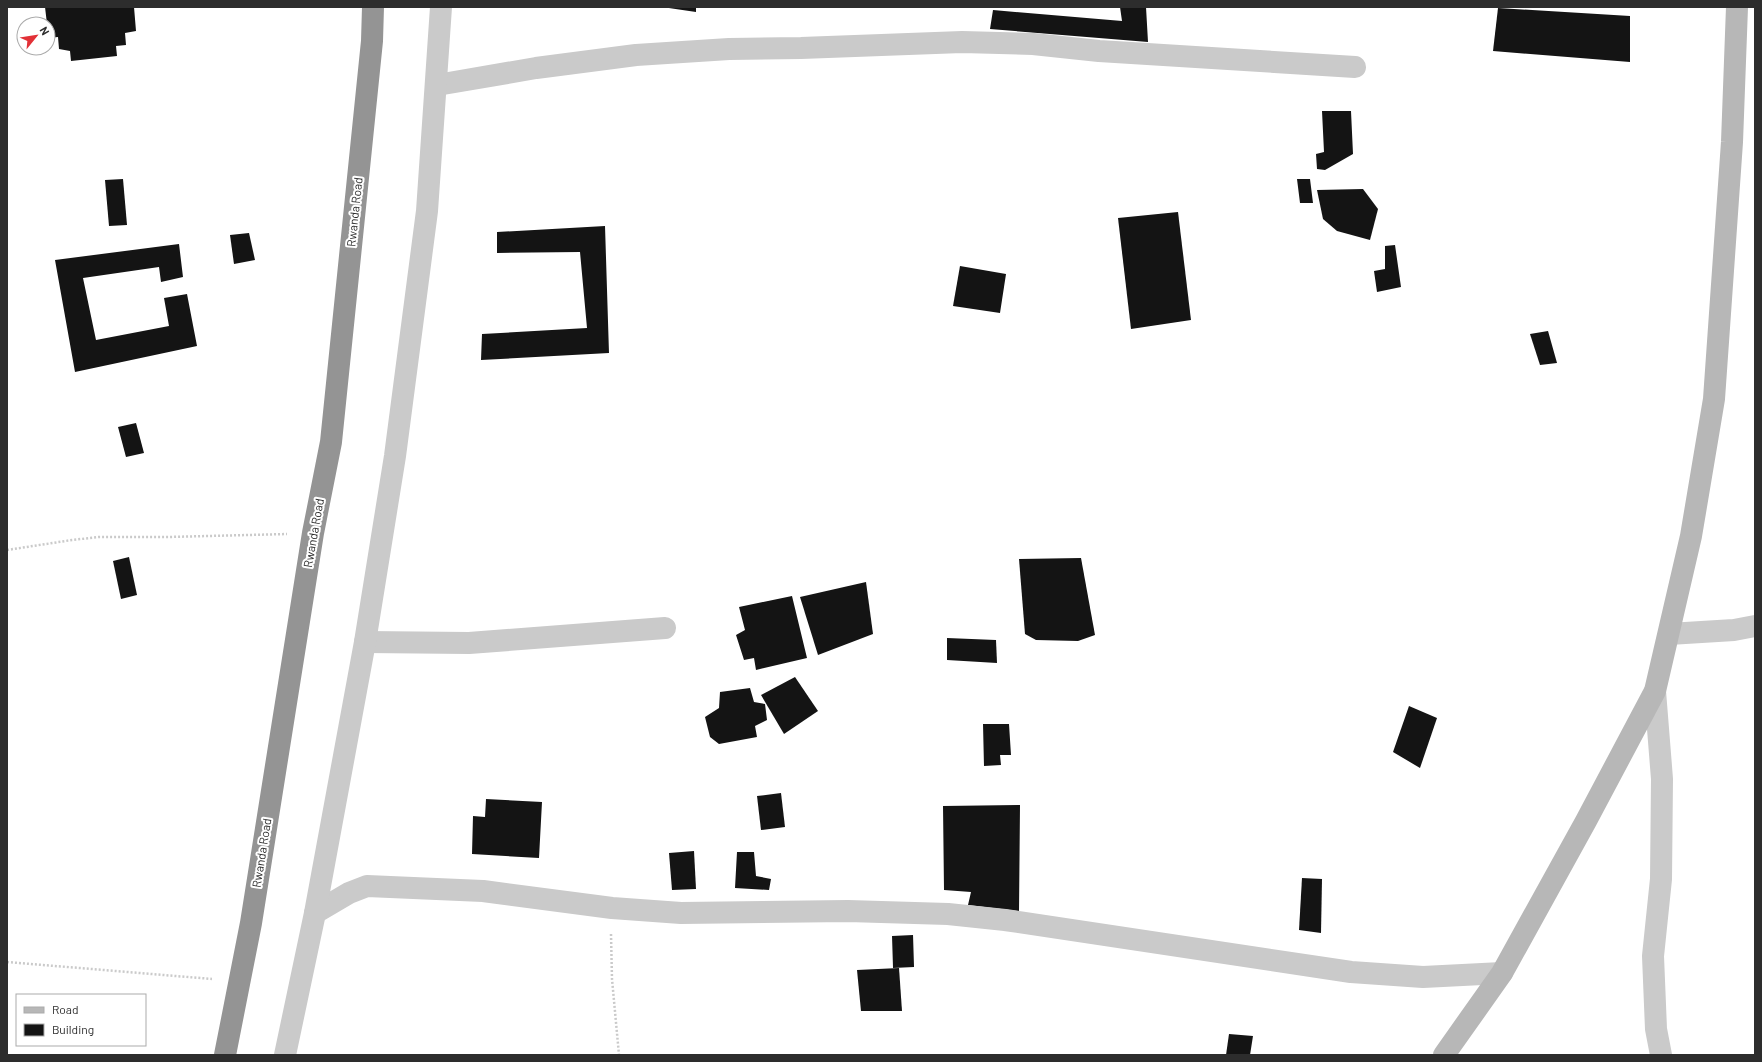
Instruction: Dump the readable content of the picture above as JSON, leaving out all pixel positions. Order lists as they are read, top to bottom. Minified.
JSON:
{"streets":{"highway":["Rwanda Road"]},"legend":["Road","Building"],"north":"top right"}
